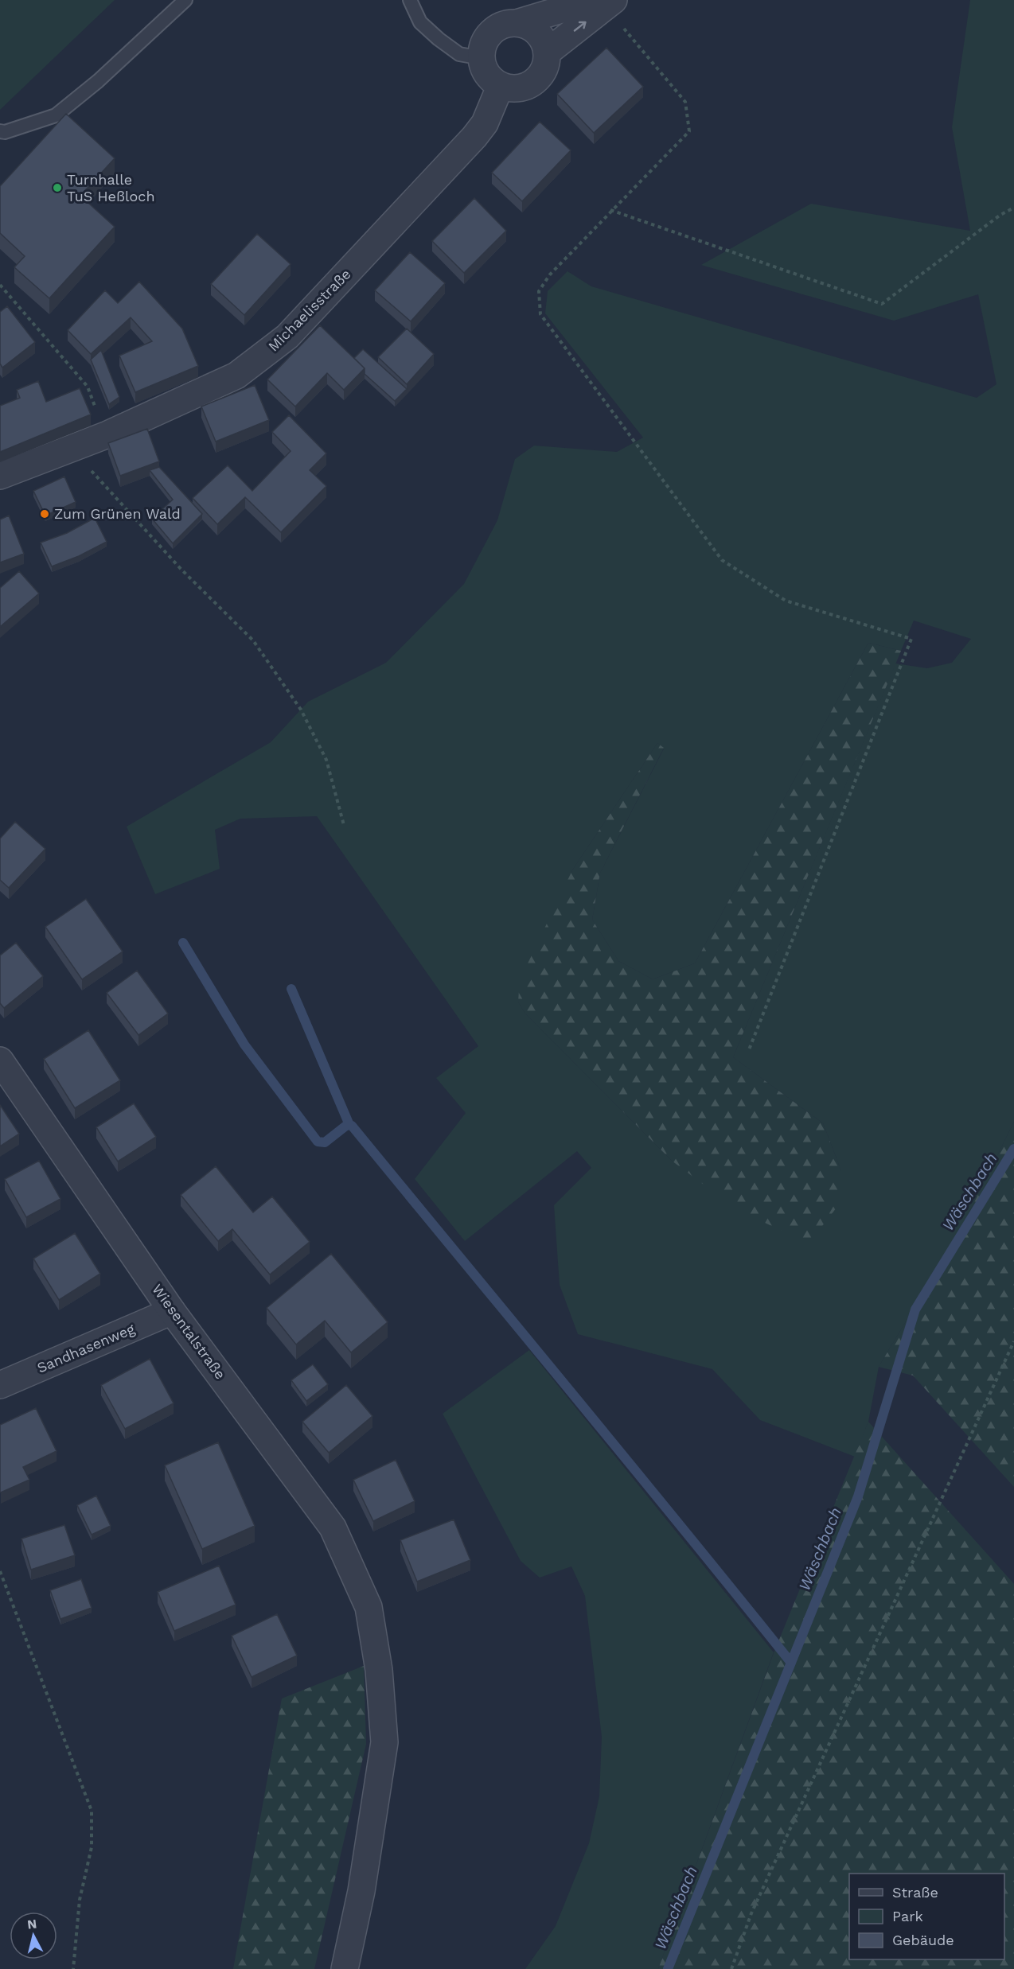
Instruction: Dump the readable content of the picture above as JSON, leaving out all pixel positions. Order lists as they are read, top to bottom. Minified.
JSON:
{"streets":{"street":["Michaelisstraße","Wiesentalstraße","Sandhasenweg"]},"crossings":[["Wiesentalstraße","Sandhasenweg"]],"water":["Wäschbach"],"places":["Turnhalle TuS Heßloch","Zum Grünen Wald"],"legend":["Straße","Park","Gebäude"],"north":"top"}
